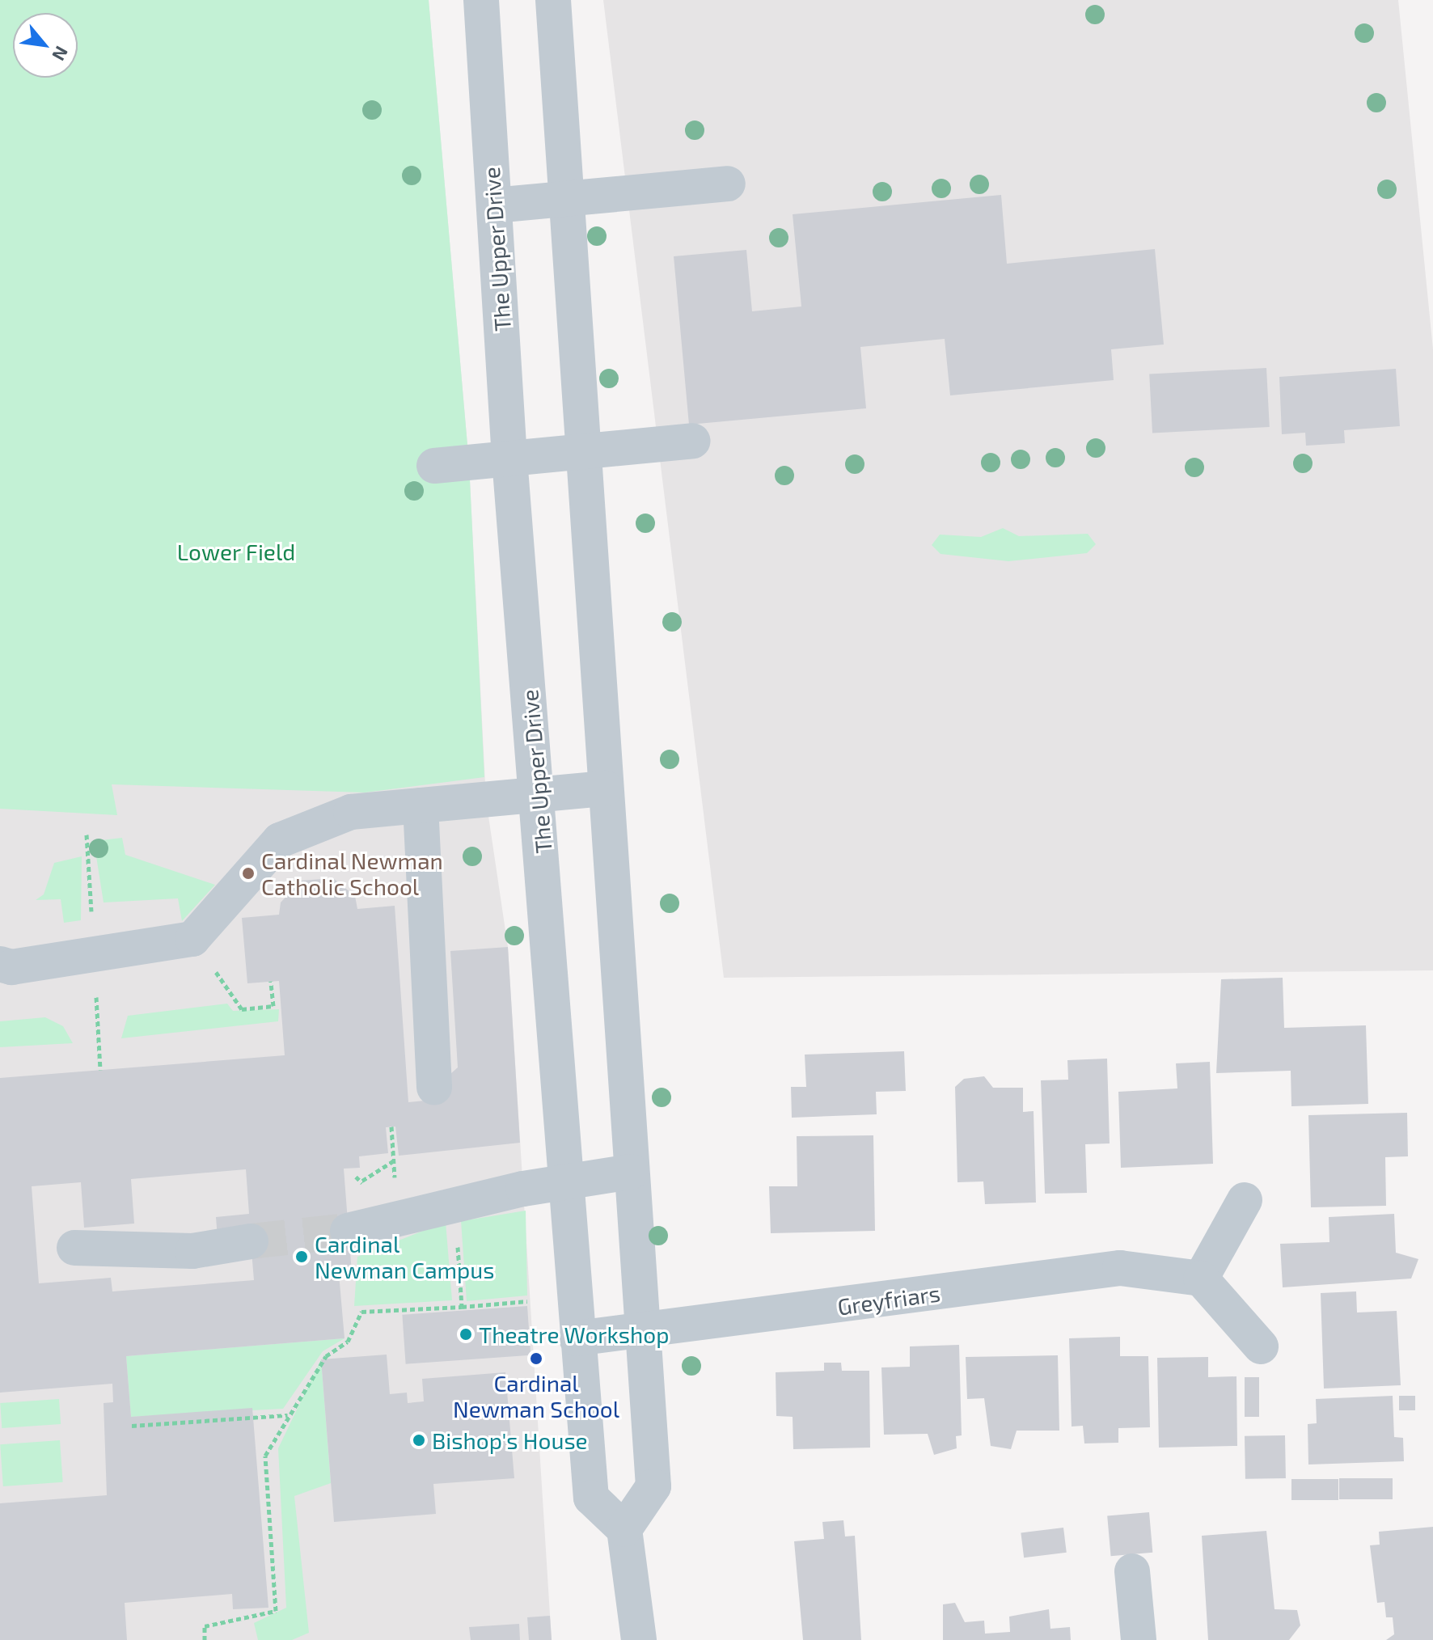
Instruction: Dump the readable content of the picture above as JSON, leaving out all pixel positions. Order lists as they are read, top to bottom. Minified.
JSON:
{"streets":{"street":["The Upper Drive","Greyfriars"]},"crossings":[["The Upper Drive","Greyfriars"]],"parks":["Lower Field"],"places":["Cardinal Newman Catholic School","Cardinal Newman Campus","Theatre Workshop","Cardinal Newman School","Bishop's House"],"north":"bottom right"}
